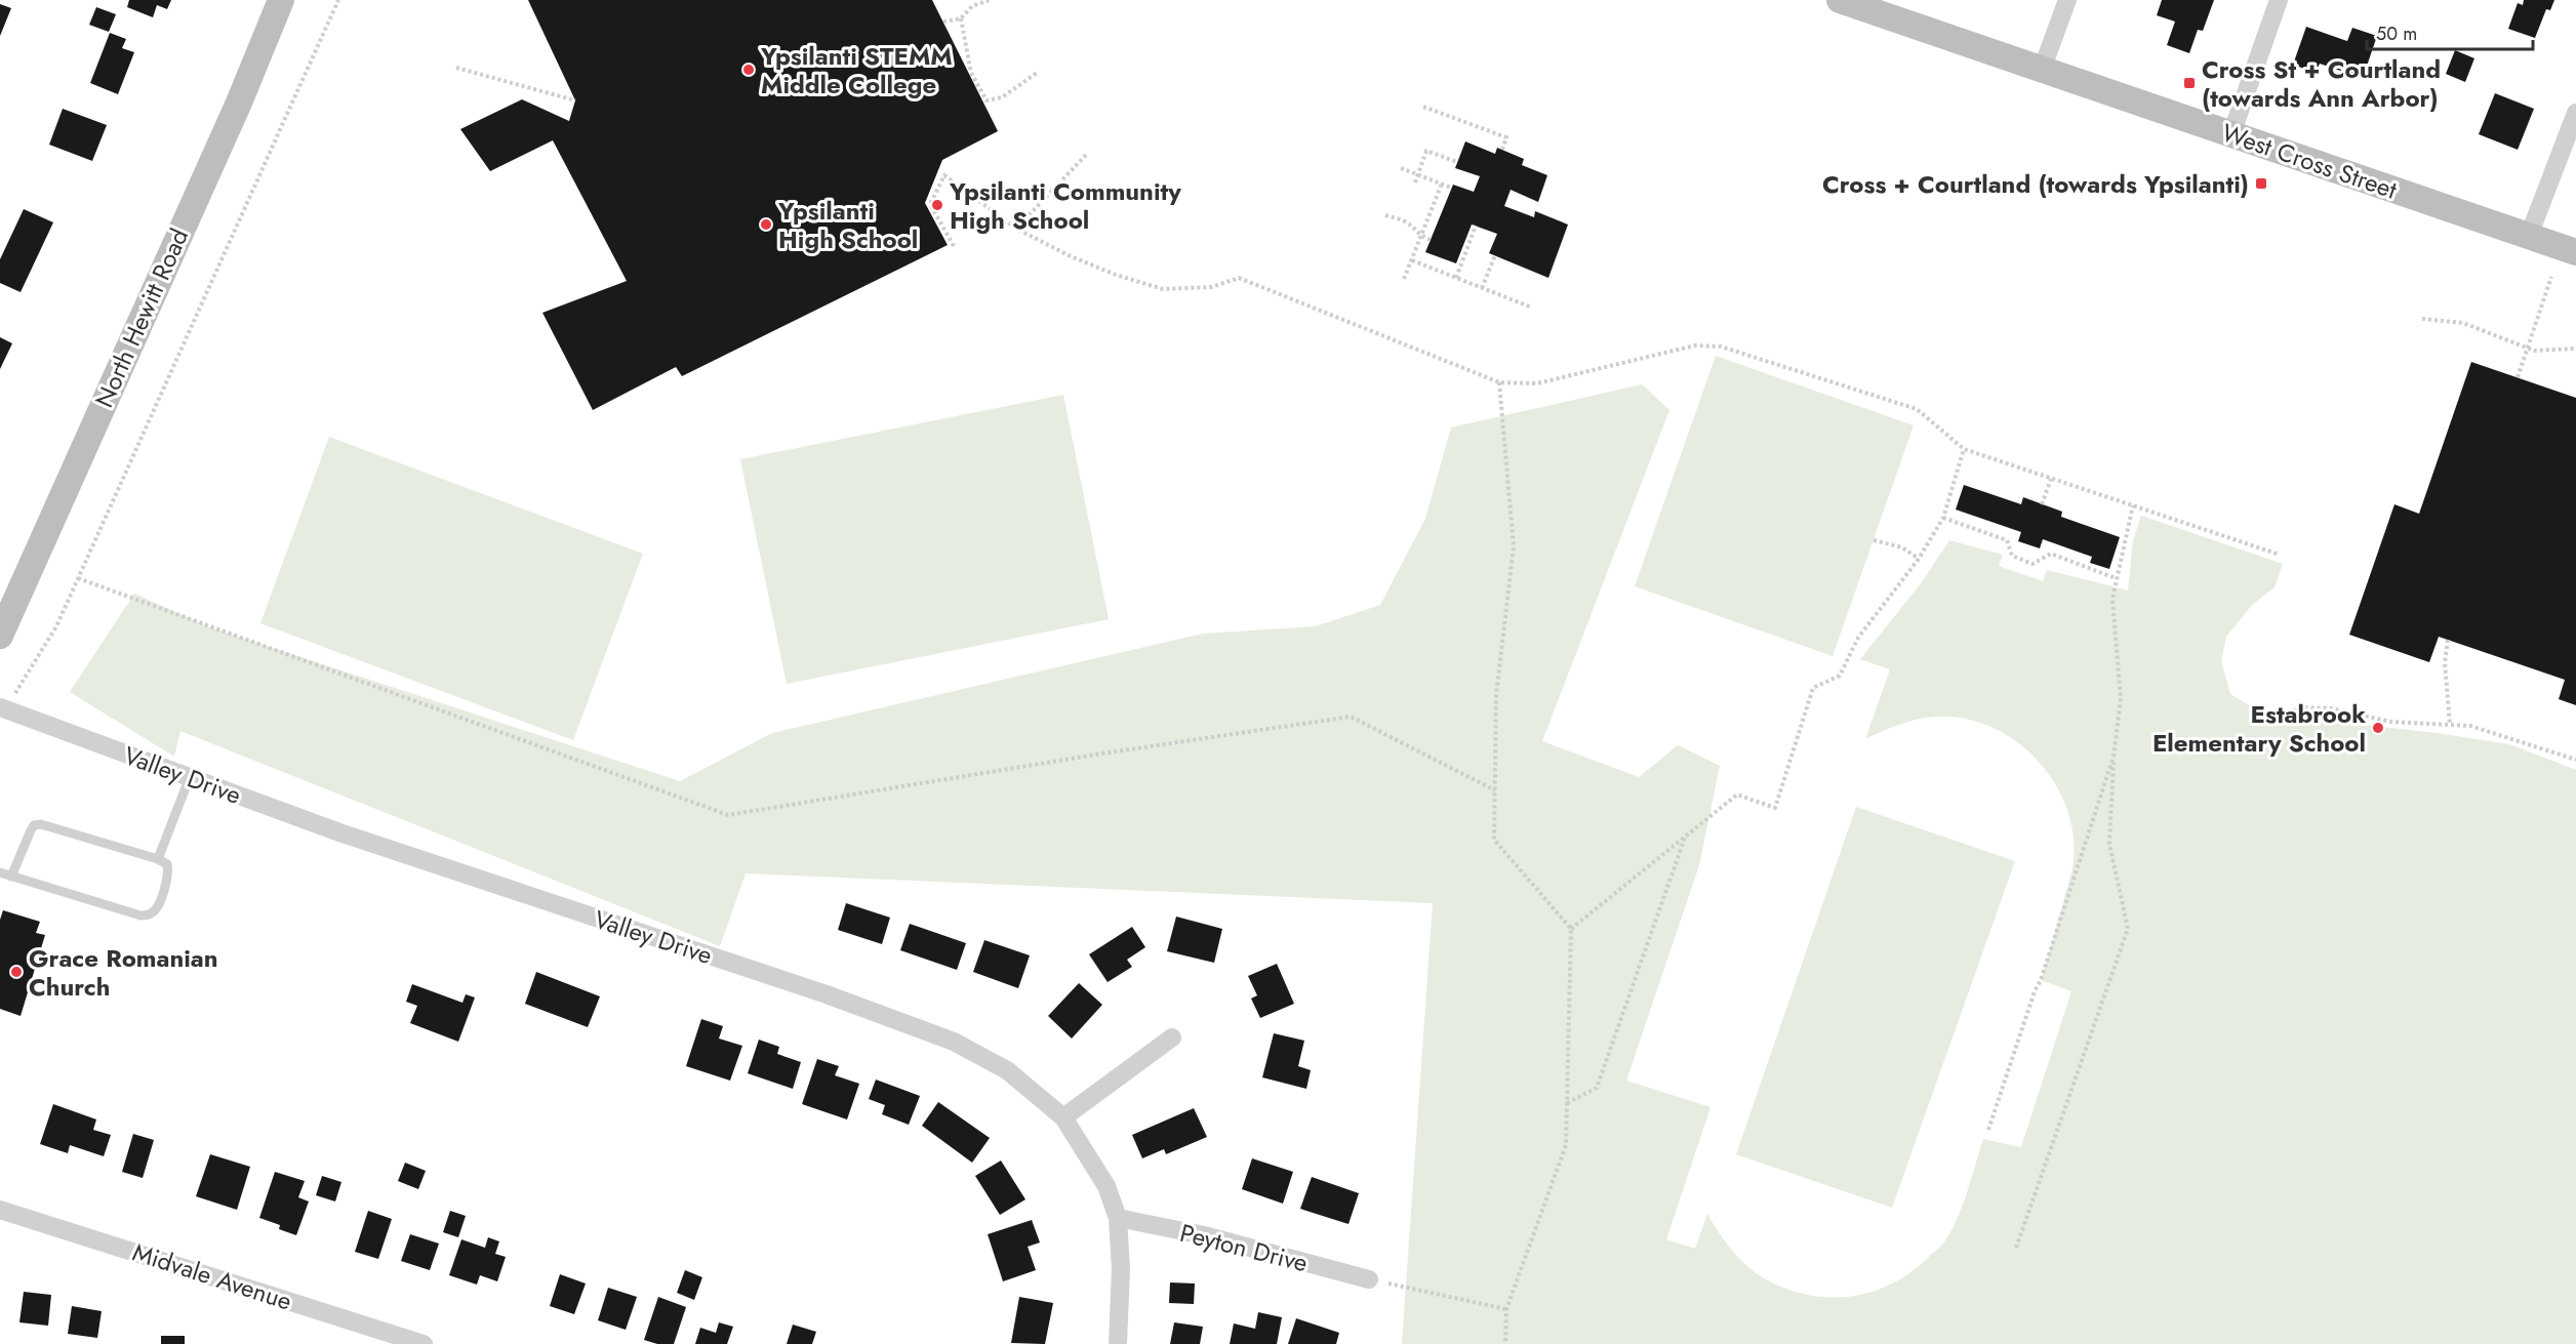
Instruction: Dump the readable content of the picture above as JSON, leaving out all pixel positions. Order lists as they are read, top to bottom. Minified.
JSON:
{"streets":{"main road":["West Cross Street","North Hewitt Road"],"street":["Valley Drive","Peyton Drive","Midvale Avenue"]},"crossings":[["Valley Drive","Peyton Drive"]],"places":{"other":["Ypsilanti STEMM Middle College","Ypsilanti Community High School","Ypsilanti High School","Estabrook Elementary School","Grace Romanian Church"],"transit":["Cross St + Courtland (towards Ann Arbor)","Cross + Courtland (towards Ypsilanti)"]},"scale_bar":"50 m"}
